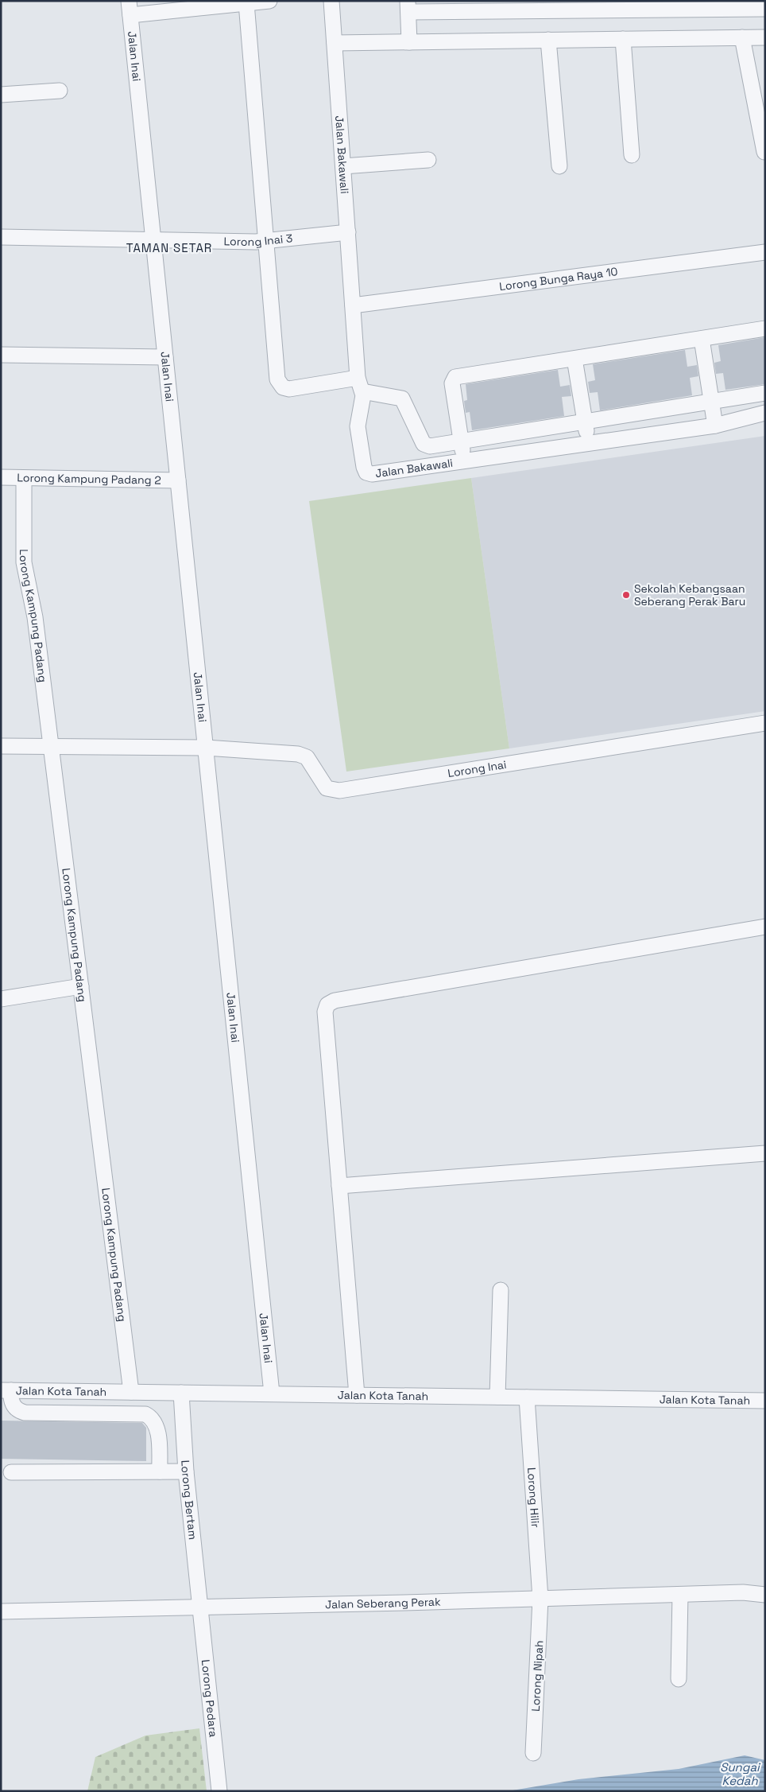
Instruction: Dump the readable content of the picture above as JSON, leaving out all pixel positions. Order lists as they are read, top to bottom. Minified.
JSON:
{"streets":{"street":["Jalan Inai","Jalan Bakawali","Lorong Inai 3","Lorong Bunga Raya 10","Lorong Kampung Padang 2","Lorong Kampung Padang","Lorong Inai","Jalan Kota Tanah","Lorong Hilir","Lorong Bertam","Jalan Seberang Perak","Lorong Nipah","Lorong Pedara"]},"crossings":[["Jalan Inai","Lorong Inai 3"],["Jalan Inai","Lorong Kampung Padang 2"],["Jalan Inai","Lorong Inai"],["Jalan Inai","Jalan Kota Tanah"],["Jalan Bakawali","Lorong Inai 3"],["Jalan Bakawali","Lorong Bunga Raya 10"],["Lorong Kampung Padang 2","Lorong Kampung Padang"],["Lorong Kampung Padang","Jalan Kota Tanah"],["Jalan Kota Tanah","Lorong Hilir"],["Jalan Kota Tanah","Lorong Bertam"],["Lorong Hilir","Jalan Seberang Perak"],["Lorong Hilir","Lorong Nipah"],["Lorong Bertam","Jalan Seberang Perak"],["Lorong Bertam","Lorong Pedara"],["Jalan Seberang Perak","Lorong Nipah"],["Jalan Seberang Perak","Lorong Pedara"]],"districts":["TAMAN SETAR"],"water":["Sungai Kedah"],"places":["Sekolah Kebangsaan Seberang Perak Baru"]}
